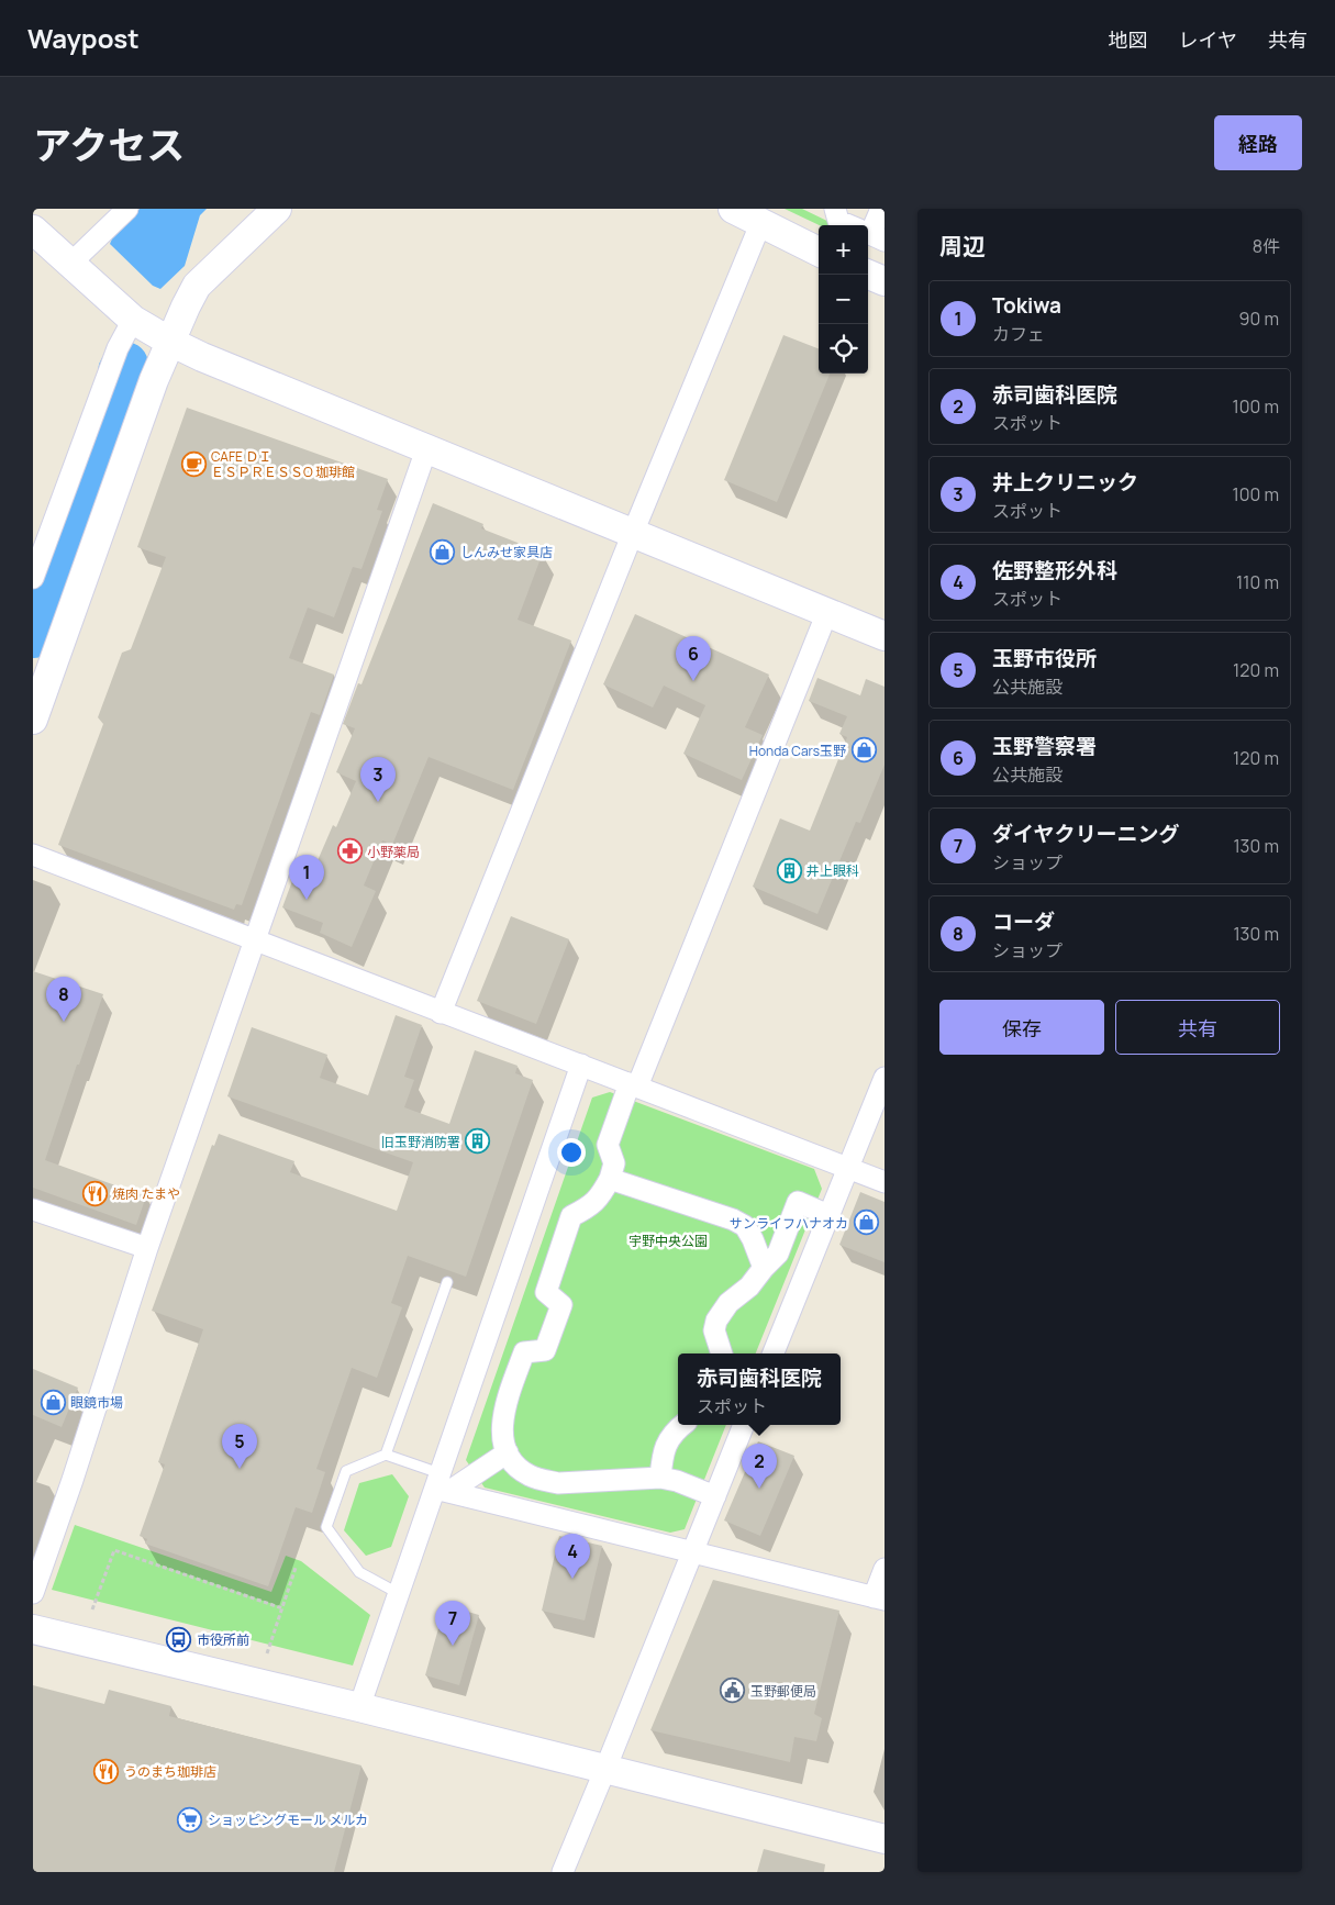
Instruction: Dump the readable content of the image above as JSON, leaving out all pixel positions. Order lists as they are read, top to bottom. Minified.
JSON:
{"parks":["宇野中央公園"],"places":{"cafe":["CAFE ＤＩ ＥＳＰＲＥＳＳO 珈琲館"],"shop":["しんみせ家具店","Honda Cars玉野","サンライフハナオカ","眼鏡市場"],"pharmacy":["小野薬局"],"building":["井上眼科","旧玉野消防署"],"restaurant":["焼肉 たまや","うのまち珈琲店"],"bus stop":["市役所前"],"public building":["玉野郵便局"],"supermarket":["ショッピングモール メルカ"]},"page":{"header":"Waypost","nav":["地図","レイヤ","共有"],"title":"アクセス","buttons":["経路",["保存","共有"]],"heading":["周辺","8件"],"map_buttons":["+","−"],"list":[{"mark":"1","name":"Tokiwa","note":"カフェ","value":"90 m"},{"mark":"2","name":"赤司歯科医院","note":"スポット","value":"100 m"},{"mark":"3","name":"井上クリニック","note":"スポット","value":"100 m"},{"mark":"4","name":"佐野整形外科","note":"スポット","value":"110 m"},{"mark":"5","name":"玉野市役所","note":"公共施設","value":"120 m"},{"mark":"6","name":"玉野警察署","note":"公共施設","value":"120 m"},{"mark":"7","name":"ダイヤクリーニング","note":"ショップ","value":"130 m"},{"mark":"8","name":"コーダ","note":"ショップ","value":"130 m"}],"pins":["6","3","1","8","5","2","4","7"],"popup":["赤司歯科医院","スポット"]}}
